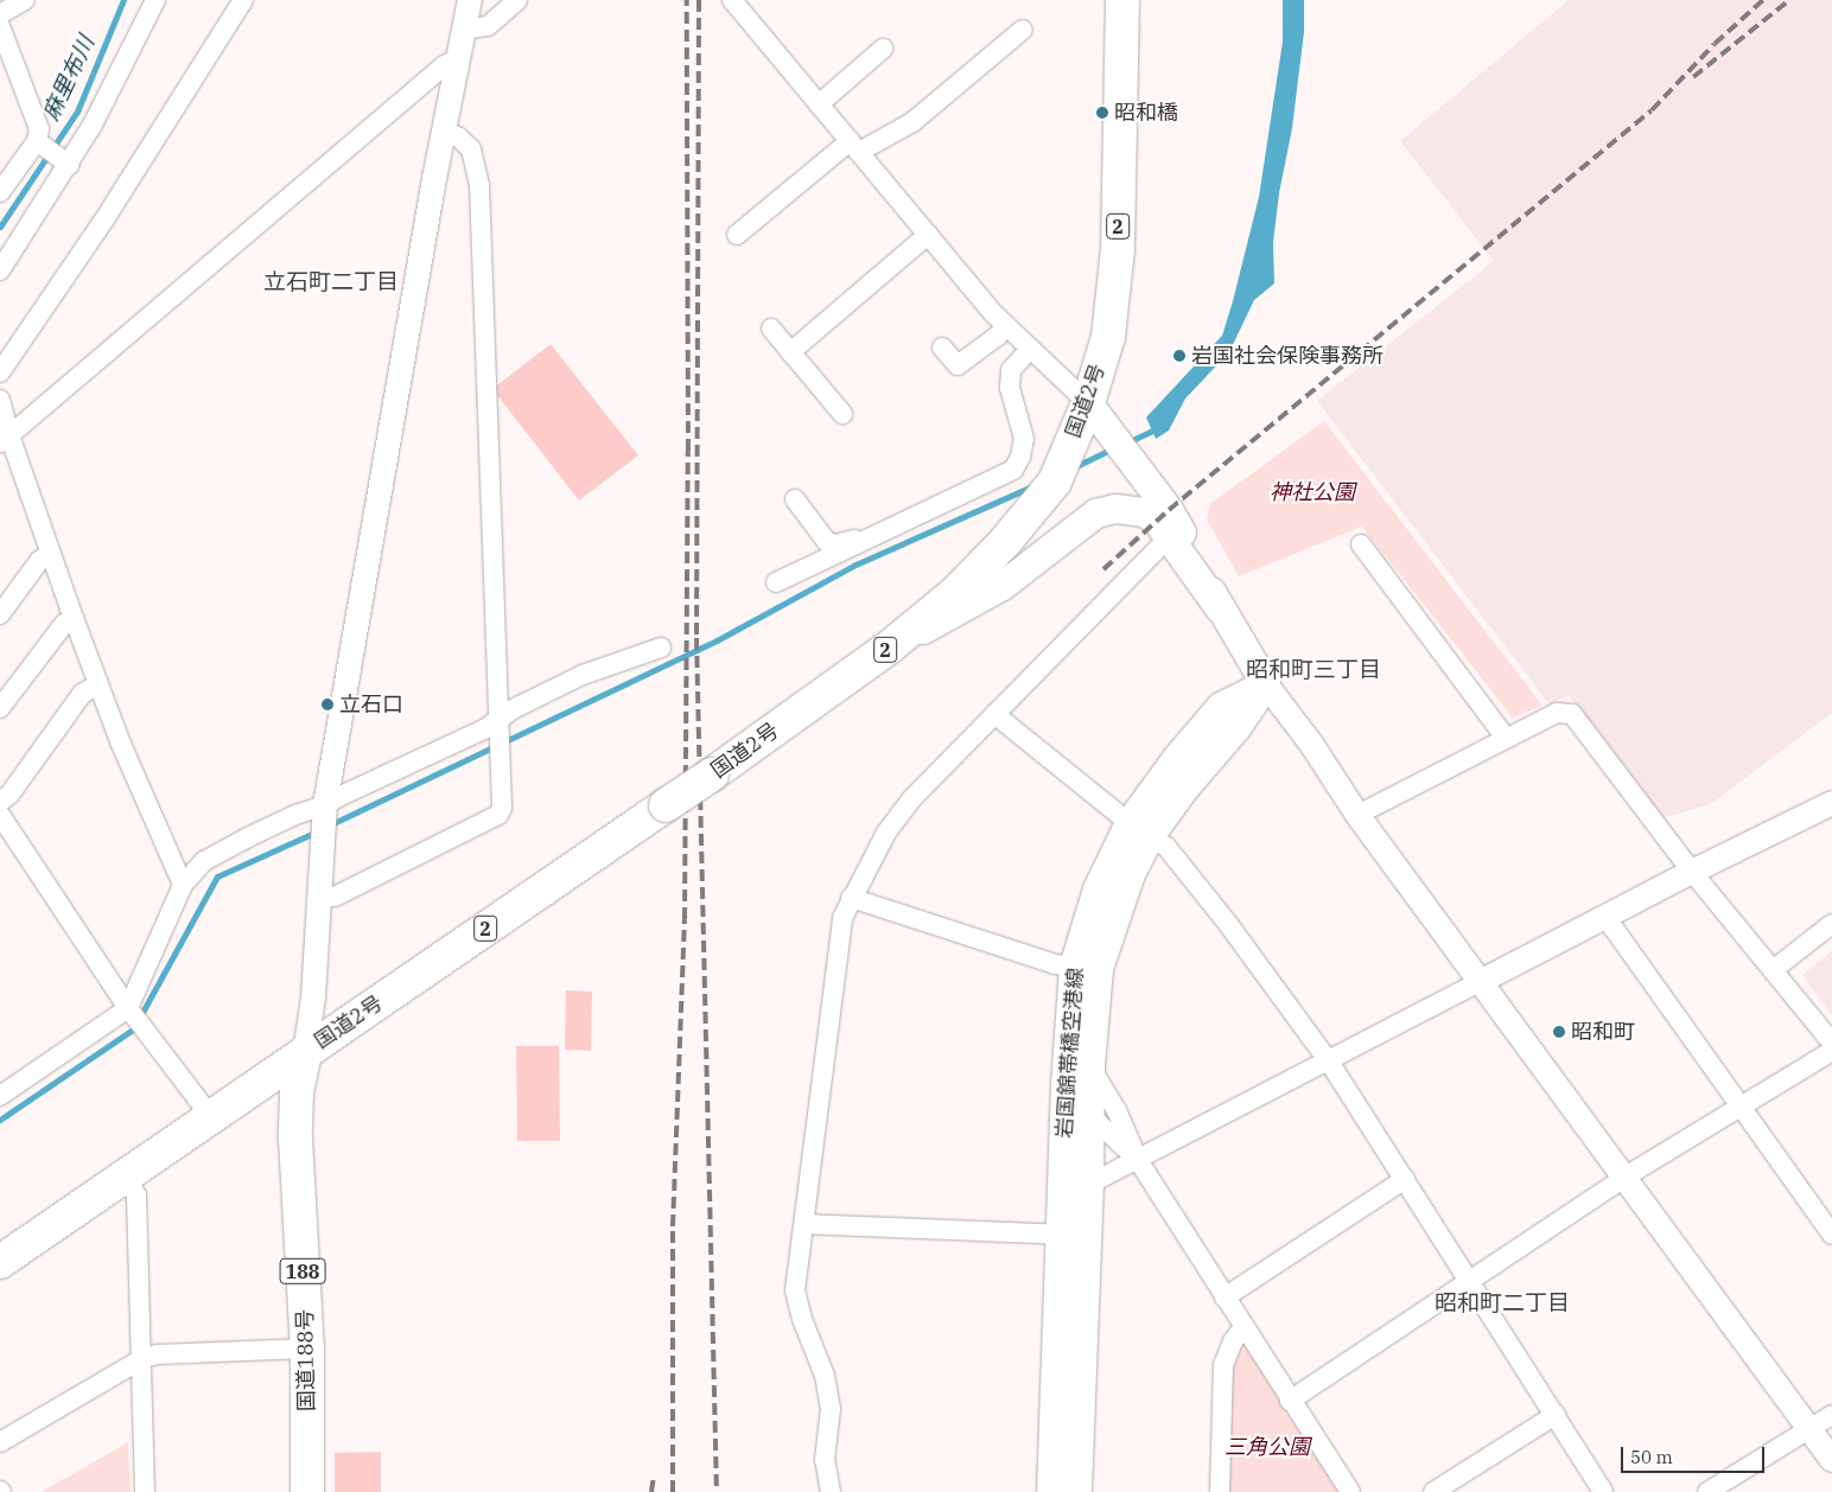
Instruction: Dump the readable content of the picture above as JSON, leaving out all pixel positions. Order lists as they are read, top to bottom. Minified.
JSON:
{"streets":{"highway":["2","国道2号","188","国道188号"],"main road":["岩国錦帯橋空港線"]},"crossings":[["国道2号","国道188号"]],"districts":["立石町二丁目","昭和町三丁目","昭和町二丁目"],"water":["麻里布川"],"parks":["神社公園","三角公園"],"places":["昭和橋","岩国社会保険事務所","立石口","昭和町"],"scale_bar":"50 m"}
